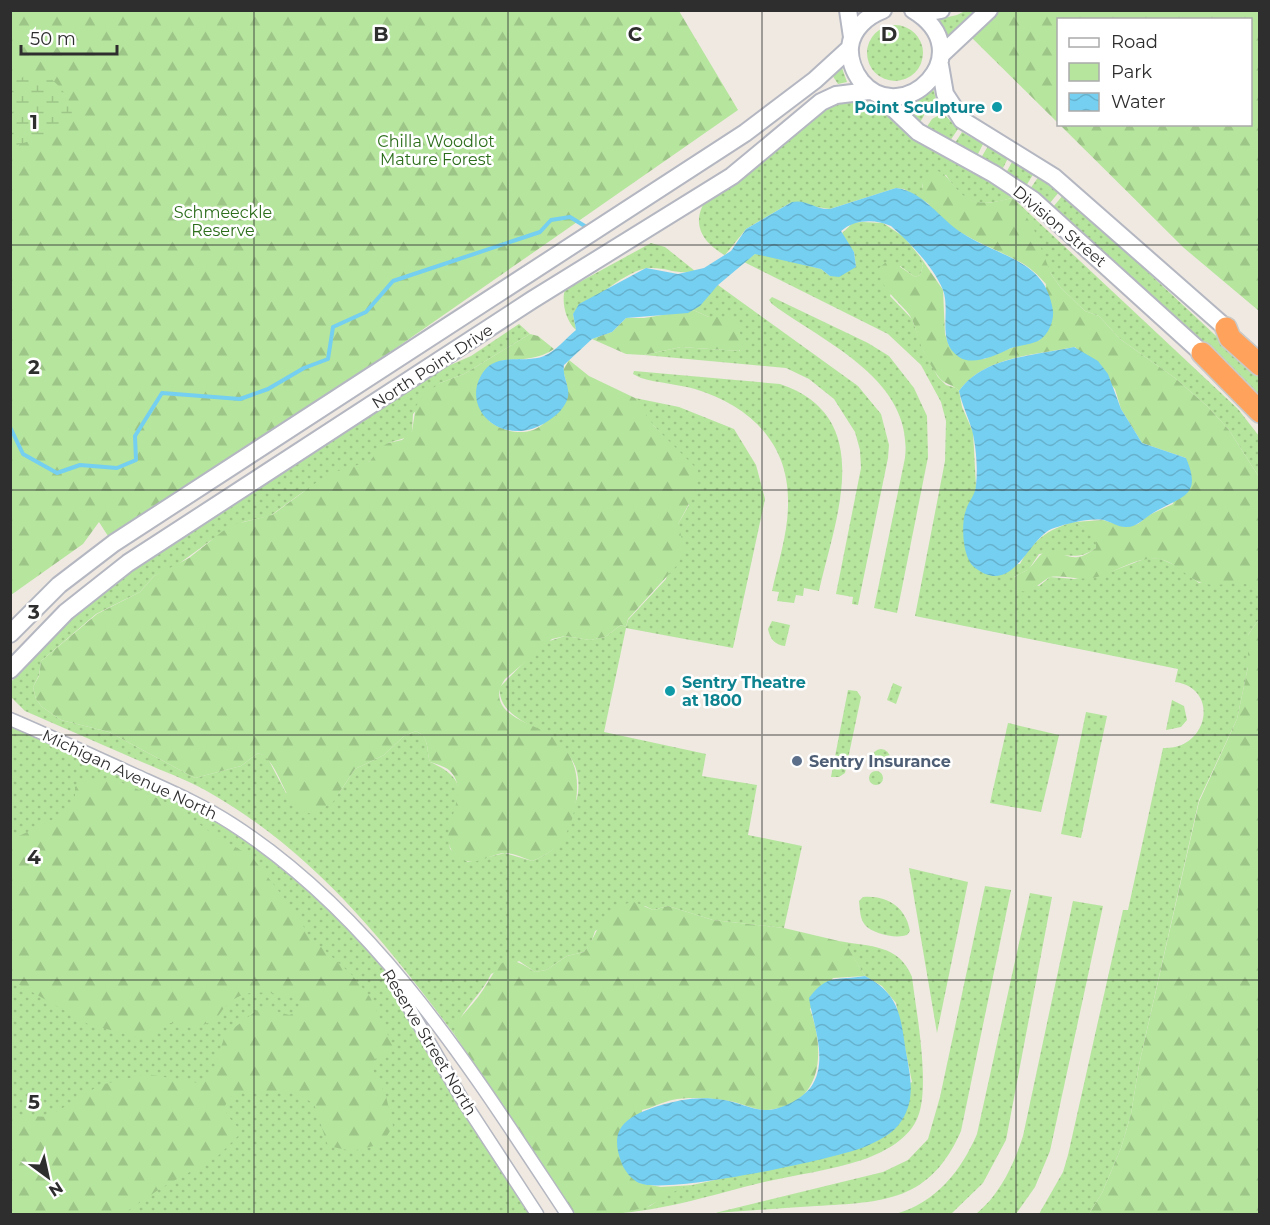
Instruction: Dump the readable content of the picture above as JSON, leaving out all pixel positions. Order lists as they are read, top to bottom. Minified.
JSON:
{"streets":{"street":["Division Street","North Point Drive","Michigan Avenue North","Reserve Street North"]},"crossings":[["Division Street","North Point Drive"],["Michigan Avenue North","Reserve Street North"]],"parks":["Chilla Woodlot Mature Forest","Schmeeckle Reserve"],"places":["Point Sculpture","Sentry Theatre at 1800","Sentry Insurance"],"legend":["Road","Park","Water"],"scale_bar":"50 m","north":"bottom right","grid":{"columns":["B","C","D"],"rows":["1","2","3","4","5"]}}
